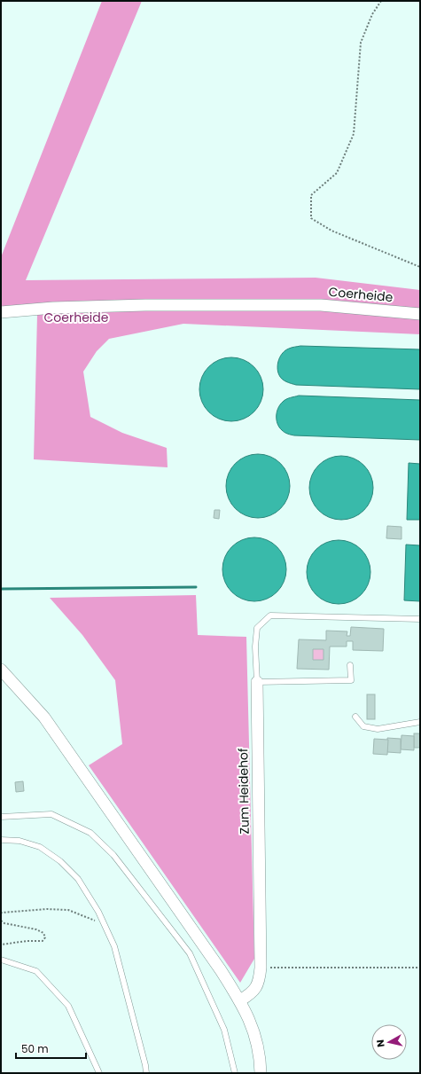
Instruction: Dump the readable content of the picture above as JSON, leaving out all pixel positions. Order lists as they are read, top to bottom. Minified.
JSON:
{"streets":{"street":["Coerheide","Zum Heidehof"]},"parks":["Coerheide"],"scale_bar":"50 m","north":"left"}
